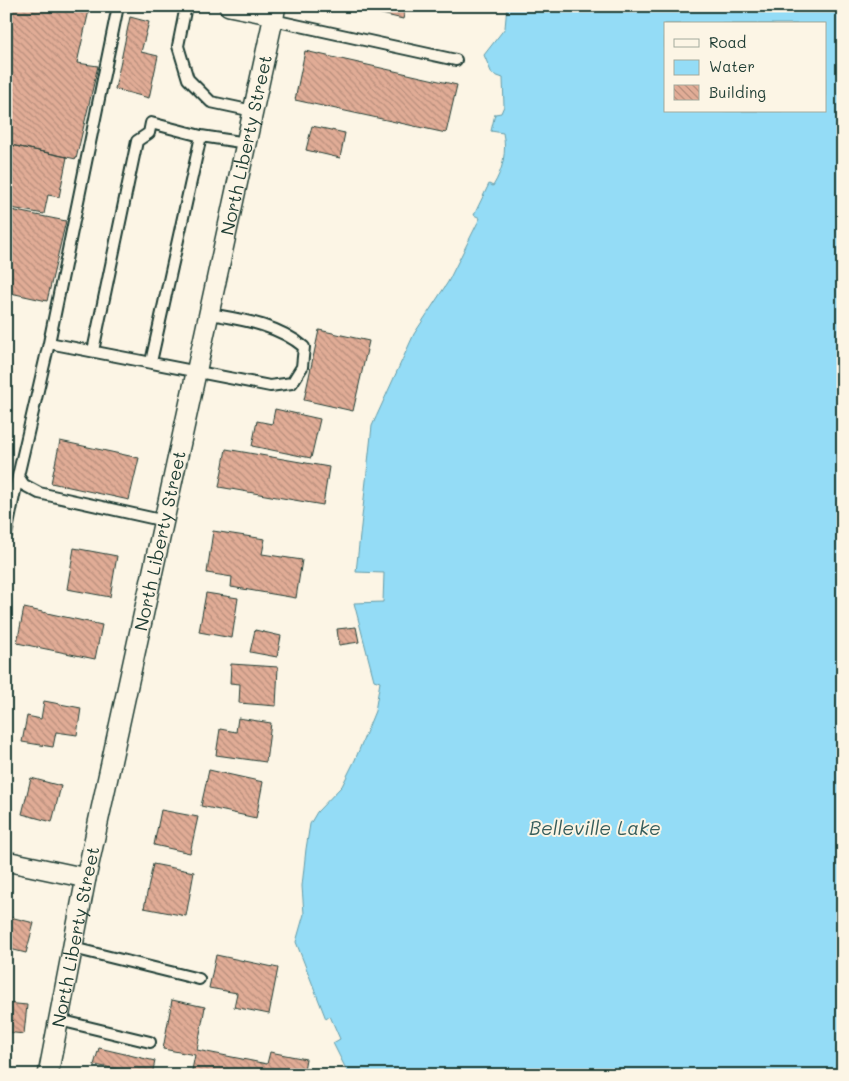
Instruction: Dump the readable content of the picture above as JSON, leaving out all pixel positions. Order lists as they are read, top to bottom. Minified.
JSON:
{"streets":{"street":["North Liberty Street"]},"water":["Belleville Lake"],"legend":["Road","Water","Building"]}
